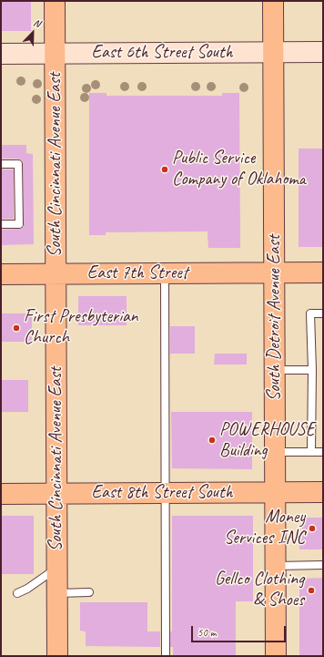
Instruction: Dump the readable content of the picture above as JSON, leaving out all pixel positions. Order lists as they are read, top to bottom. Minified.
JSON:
{"streets":{"main road":["South Cincinnati Avenue East","East 7th Street","South Detroit Avenue East","East 8th Street South"],"street":["East 6th Street South"]},"crossings":[["East 6th Street South","South Cincinnati Avenue East"],["East 6th Street South","South Detroit Avenue East"],["South Cincinnati Avenue East","East 7th Street"],["South Cincinnati Avenue East","East 8th Street South"],["East 7th Street","South Detroit Avenue East"],["South Detroit Avenue East","East 8th Street South"]],"places":["Public Service Company of Oklahoma","First Presbyterian Church","POWERHOUSE Building","Money Services INC","Gellco Clothing & Shoes"],"scale_bar":"50 m","north":"top right"}
